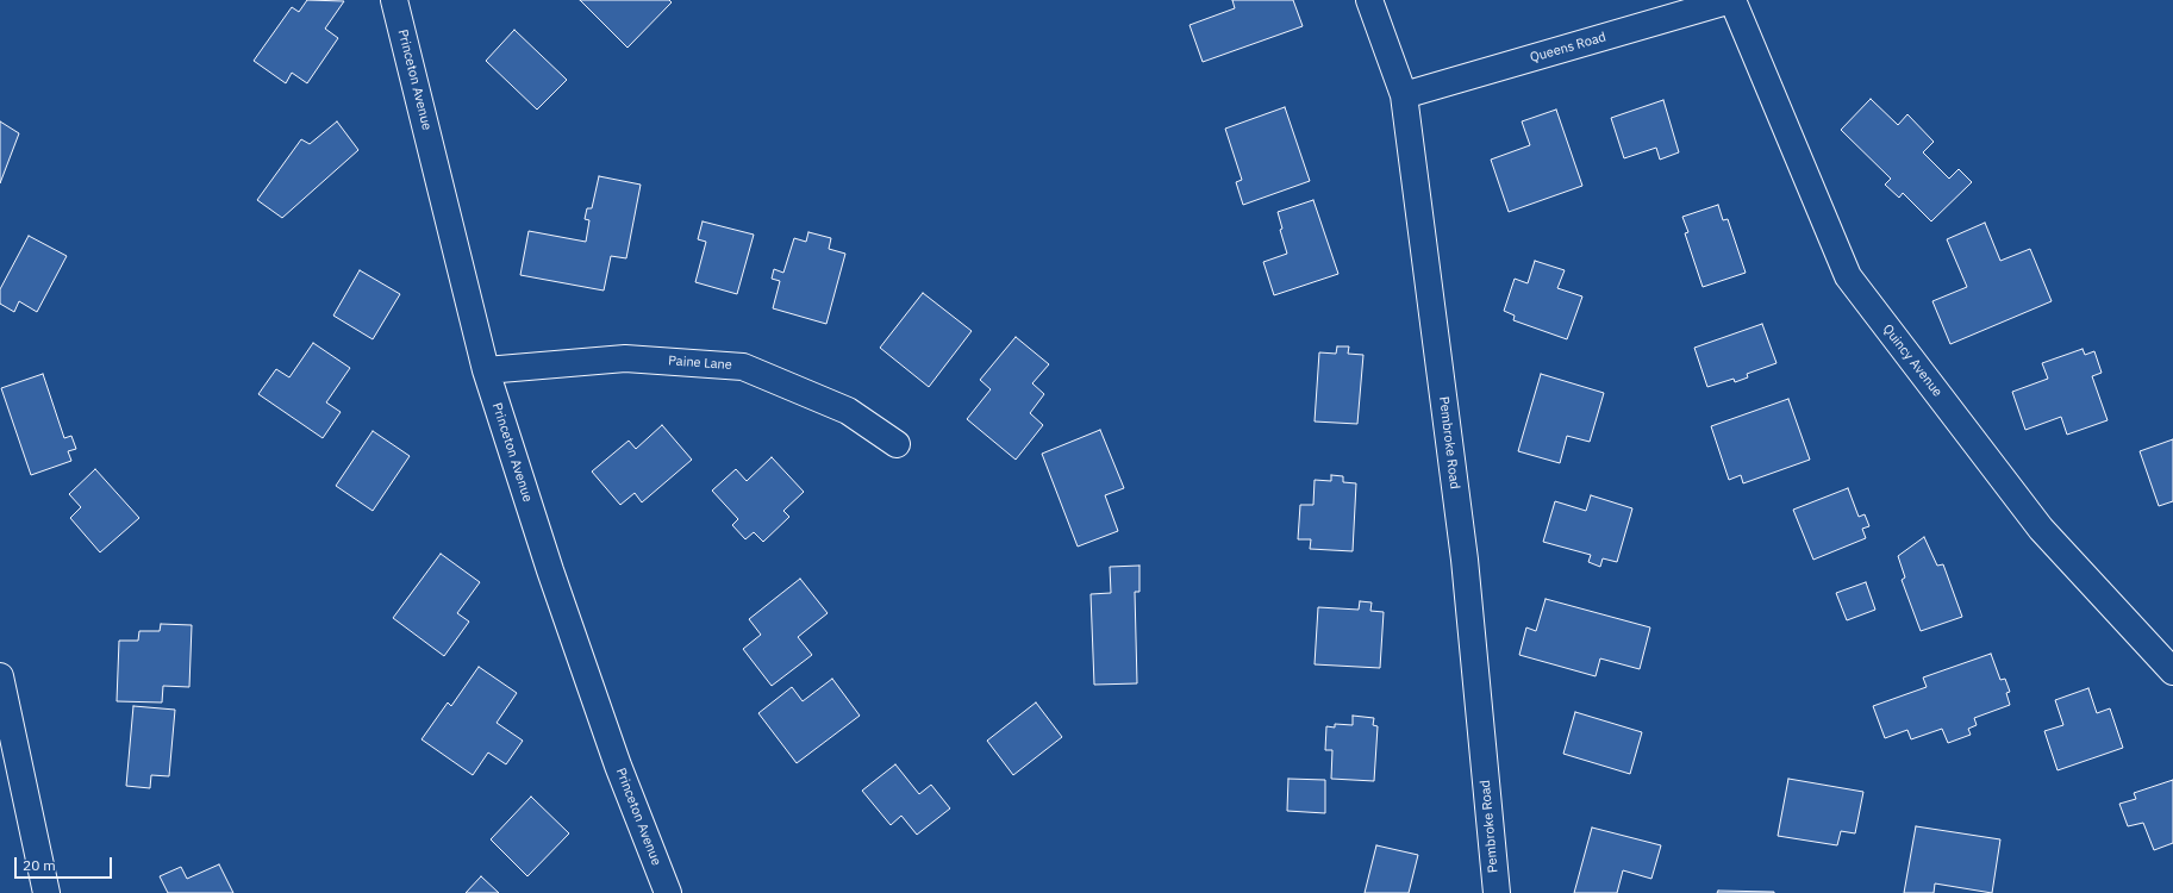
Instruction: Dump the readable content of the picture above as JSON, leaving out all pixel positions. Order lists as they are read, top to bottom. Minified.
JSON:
{"streets":{"street":["Queens Road","Princeton Avenue","Quincy Avenue","Paine Lane","Pembroke Road"]},"crossings":[["Queens Road","Quincy Avenue"],["Queens Road","Pembroke Road"],["Princeton Avenue","Paine Lane"]],"scale_bar":"20 m"}
